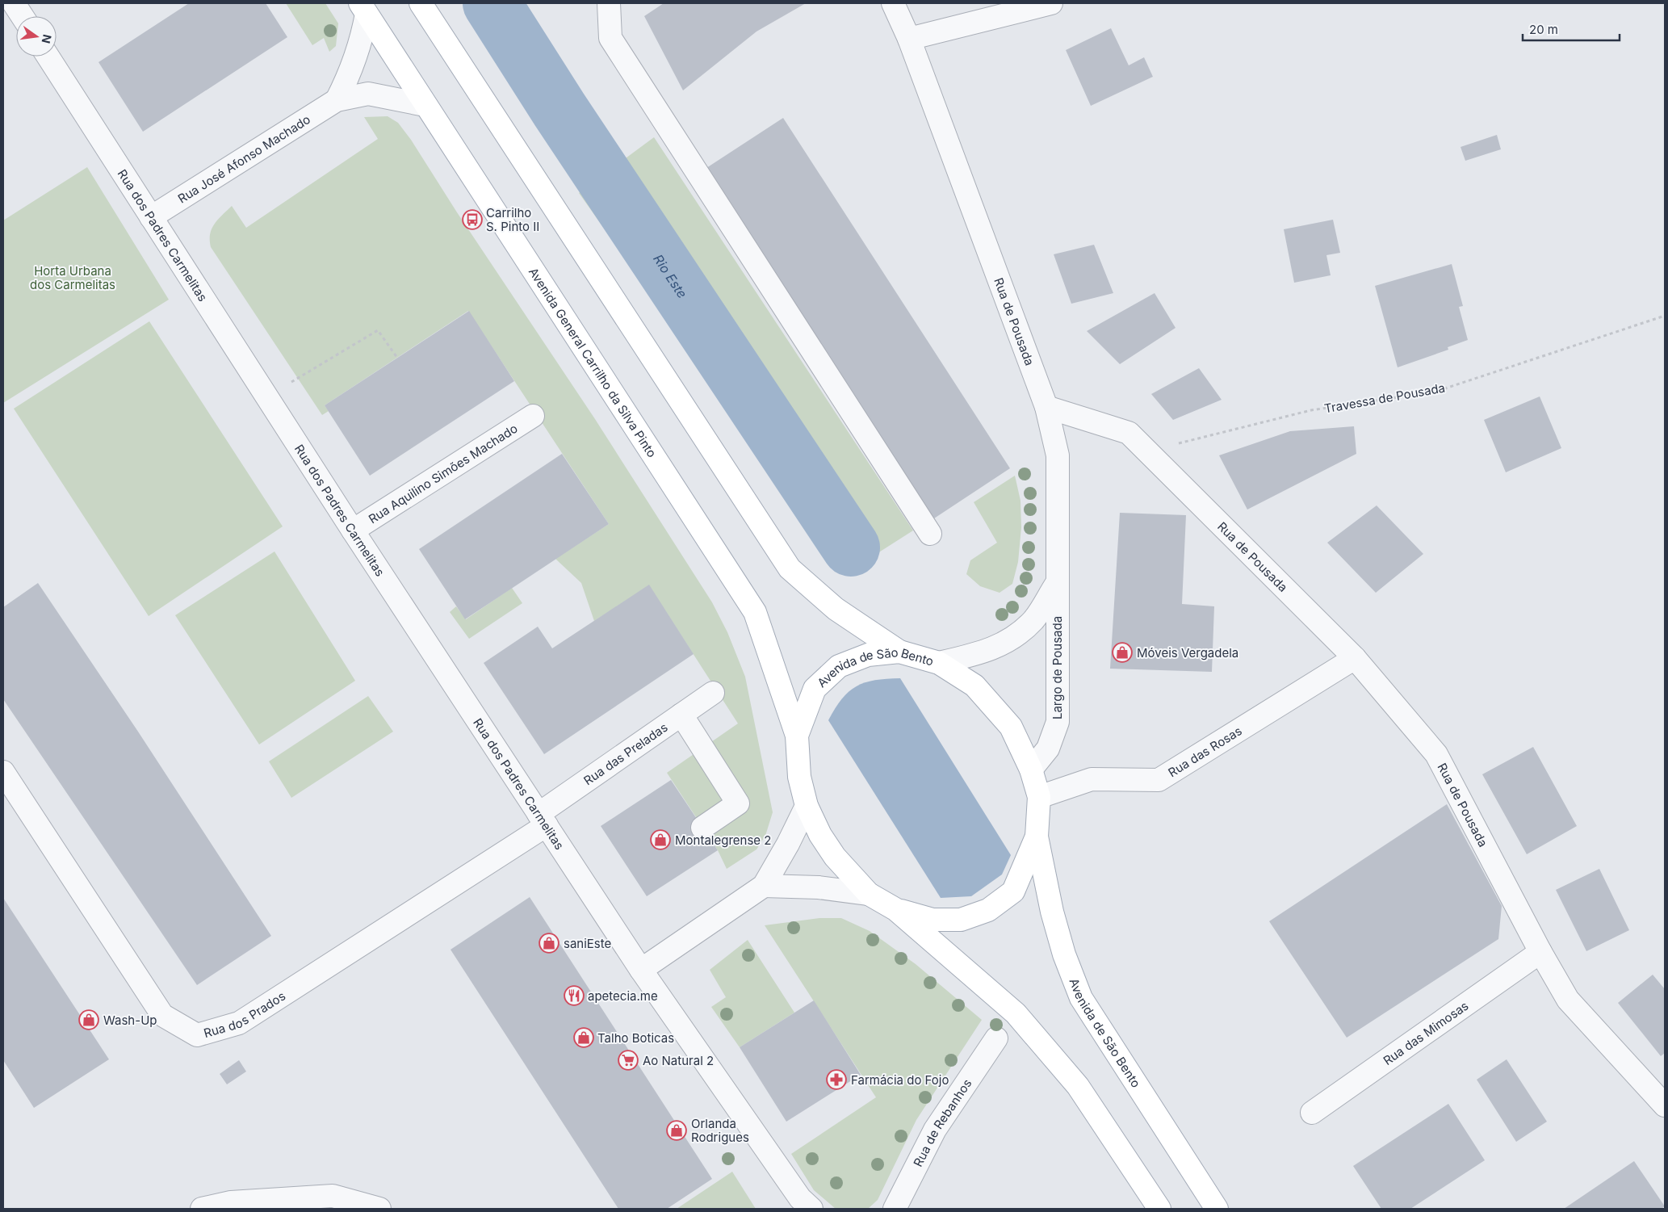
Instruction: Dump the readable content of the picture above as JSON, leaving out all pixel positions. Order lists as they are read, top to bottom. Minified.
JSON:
{"streets":{"main road":["Avenida General Carrilho da Silva Pinto","Avenida de São Bento"],"street":["Rua José Afonso Machado","Rua dos Padres Carmelitas","Rua de Pousada","Rua Aquilino Simões Machado","Largo de Pousada","Rua das Rosas","Rua das Preladas","Rua dos Prados","Rua das Mimosas","Rua de Rebanhos"],"path":["Travessa de Pousada"]},"crossings":[["Rua José Afonso Machado","Rua dos Padres Carmelitas"],["Rua José Afonso Machado","Avenida General Carrilho da Silva Pinto"],["Rua dos Padres Carmelitas","Rua Aquilino Simões Machado"],["Rua dos Padres Carmelitas","Rua das Preladas"],["Rua dos Padres Carmelitas","Rua dos Prados"],["Rua de Pousada","Travessa de Pousada"],["Rua de Pousada","Largo de Pousada"],["Rua de Pousada","Rua das Rosas"],["Rua de Pousada","Rua das Mimosas"],["Avenida General Carrilho da Silva Pinto","Avenida de São Bento"],["Largo de Pousada","Avenida de São Bento"],["Avenida de São Bento","Rua das Rosas"],["Rua das Preladas","Rua dos Prados"]],"water":["Rio Este"],"parks":["Horta Urbana dos Carmelitas"],"places":{"bus stop":["Carrilho S. Pinto II"],"shop":["Móveis Vergadela","Montalegrense 2","saniEste","Wash-Up","Talho Boticas","Orlanda Rodrigues"],"restaurant":["apetecia.me"],"supermarket":["Ao Natural 2"],"pharmacy":["Farmácia do Fojo"]},"scale_bar":"20 m","north":"right"}
